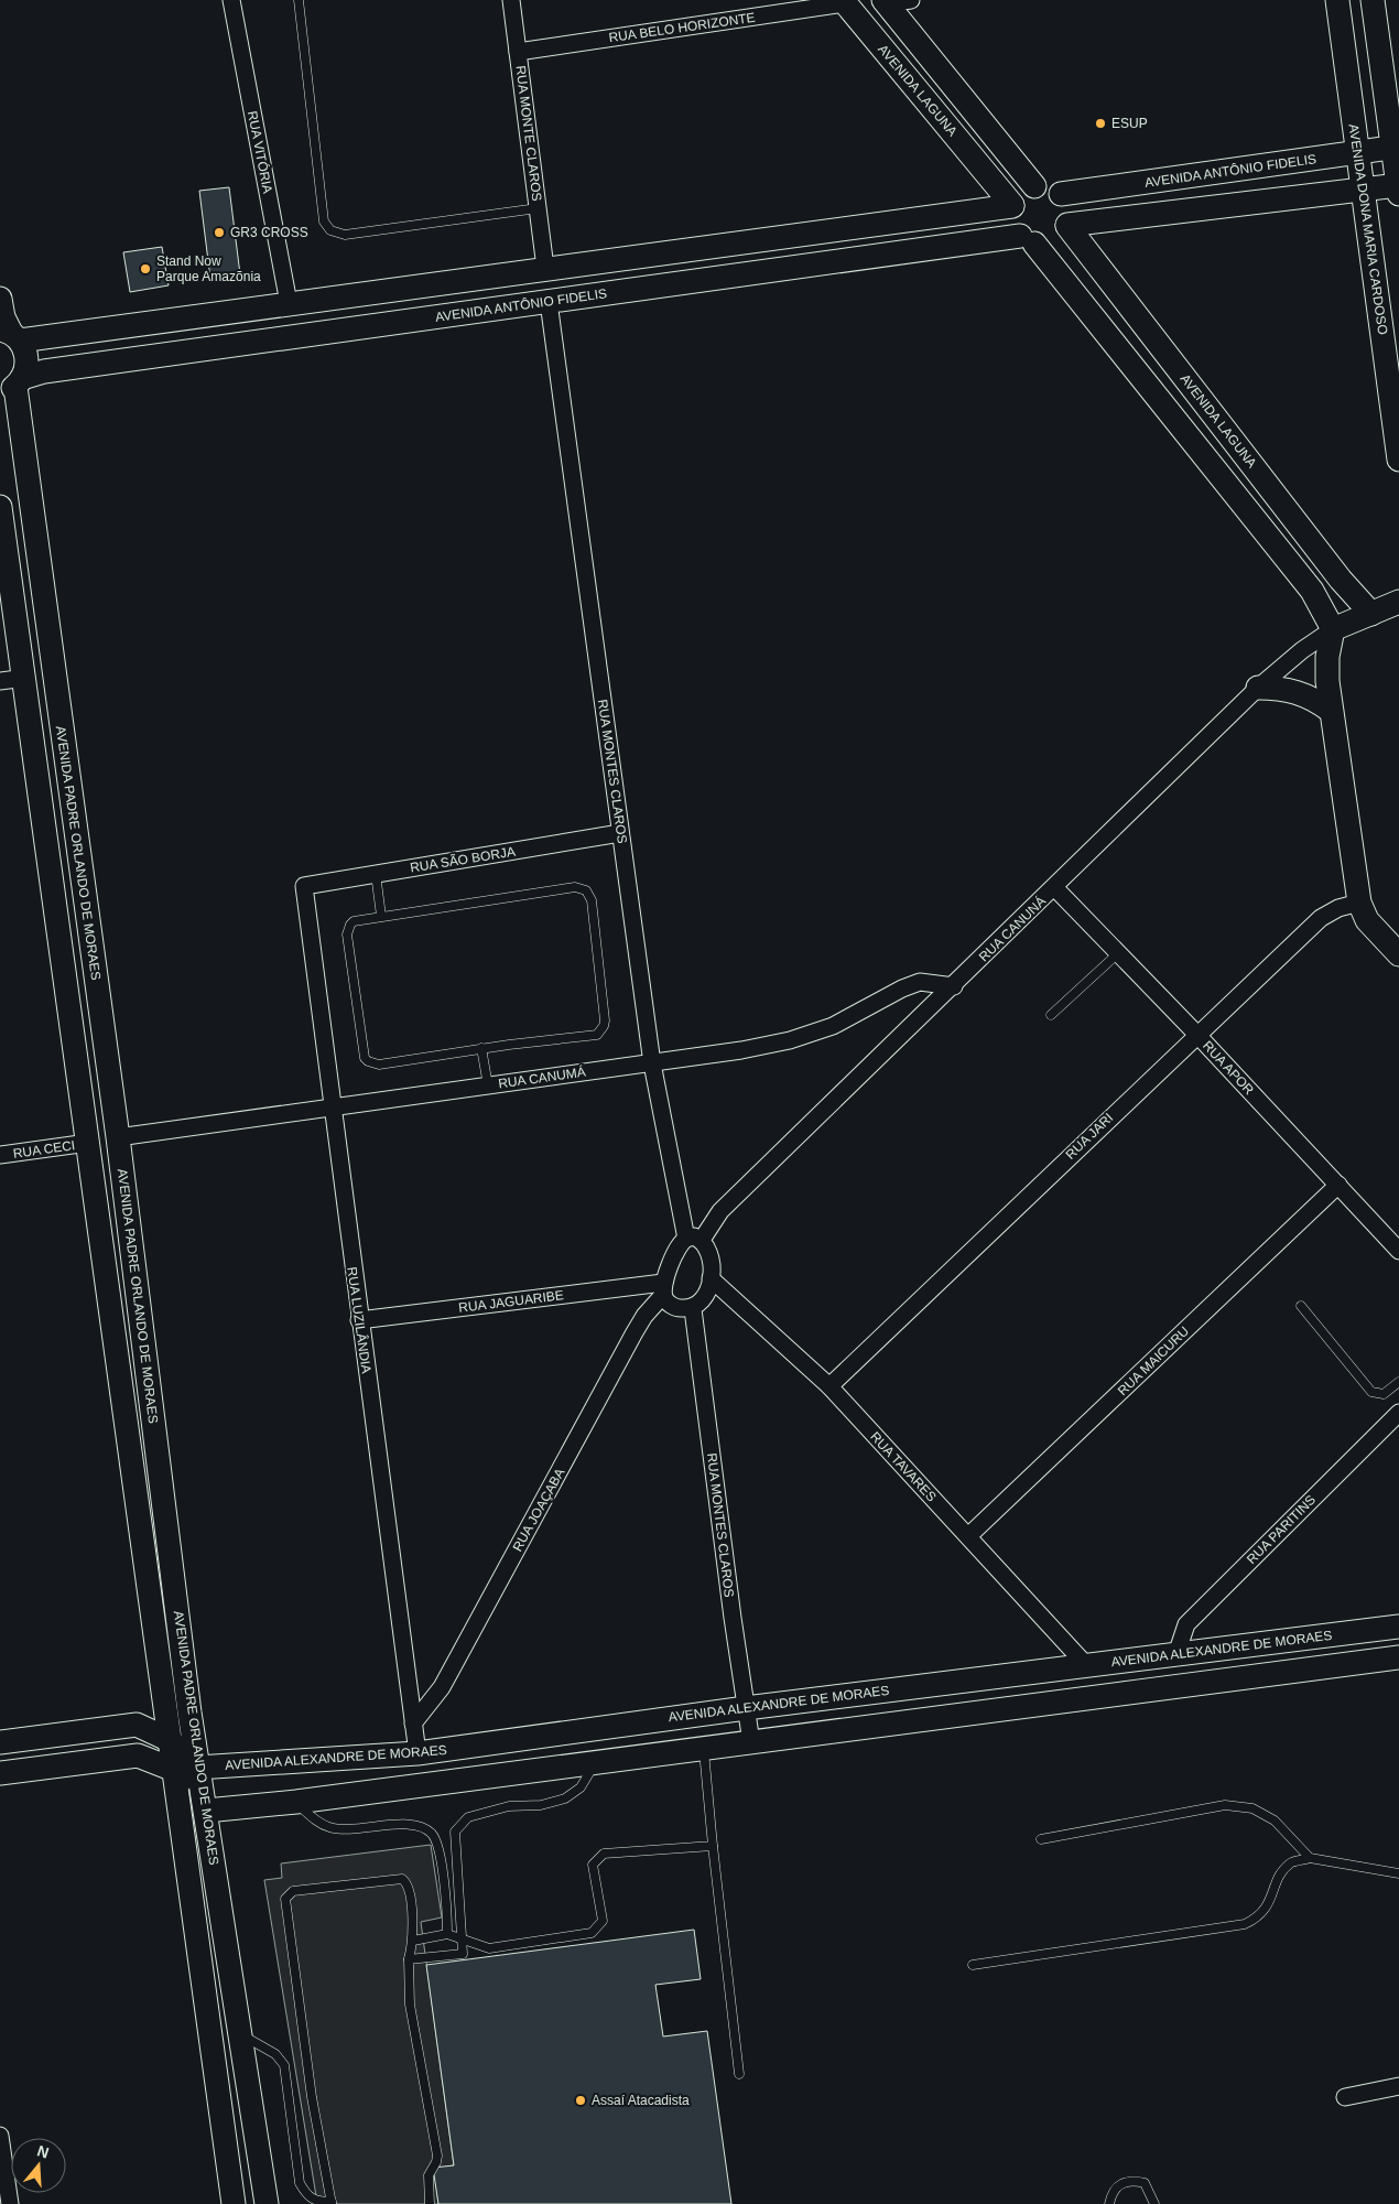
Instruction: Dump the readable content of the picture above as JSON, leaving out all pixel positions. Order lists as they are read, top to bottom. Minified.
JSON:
{"streets":{"main road":["AVENIDA LAGUNA","AVENIDA ANTÔNIO FIDELIS","AVENIDA DONA MARIA CARDOSO","AVENIDA PADRE ORLANDO DE MORAES","AVENIDA ALEXANDRE DE MORAES"],"street":["RUA BELO HORIZONTE","RUA MONTE CLAROS","RUA VITÓRIA","RUA MONTES CLAROS","RUA SÃO BORJA","RUA CANUNÁ","RUA APOR","RUA CANUMÁ","RUA JARI","RUA CECI","RUA JAGUARIBE","RUA LUZILÂNDIA","RUA MAICURU","RUA TAVARES","RUA JOAÇABA","RUA PARITINS"]},"crossings":[["RUA BELO HORIZONTE","AVENIDA LAGUNA"],["RUA BELO HORIZONTE","RUA MONTE CLAROS"],["AVENIDA LAGUNA","AVENIDA ANTÔNIO FIDELIS"],["AVENIDA ANTÔNIO FIDELIS","AVENIDA DONA MARIA CARDOSO"],["AVENIDA ANTÔNIO FIDELIS","RUA MONTES CLAROS"],["AVENIDA ANTÔNIO FIDELIS","AVENIDA PADRE ORLANDO DE MORAES"],["RUA MONTES CLAROS","RUA SÃO BORJA"],["RUA MONTES CLAROS","RUA CANUNÁ"],["RUA MONTES CLAROS","RUA CANUMÁ"],["RUA MONTES CLAROS","RUA TAVARES"],["RUA MONTES CLAROS","RUA JOAÇABA"],["RUA MONTES CLAROS","AVENIDA ALEXANDRE DE MORAES"],["AVENIDA PADRE ORLANDO DE MORAES","RUA CANUMÁ"],["AVENIDA PADRE ORLANDO DE MORAES","RUA CECI"],["AVENIDA PADRE ORLANDO DE MORAES","AVENIDA ALEXANDRE DE MORAES"],["RUA SÃO BORJA","RUA LUZILÂNDIA"],["RUA CANUNÁ","RUA APOR"],["RUA CANUNÁ","RUA CANUMÁ"],["RUA CANUNÁ","RUA JOAÇABA"],["RUA APOR","RUA JARI"],["RUA APOR","RUA MAICURU"],["RUA CANUMÁ","RUA LUZILÂNDIA"],["RUA JARI","RUA TAVARES"],["RUA JAGUARIBE","RUA LUZILÂNDIA"],["RUA JAGUARIBE","RUA JOAÇABA"],["RUA LUZILÂNDIA","RUA JOAÇABA"],["RUA LUZILÂNDIA","AVENIDA ALEXANDRE DE MORAES"],["RUA MAICURU","RUA TAVARES"],["RUA TAVARES","AVENIDA ALEXANDRE DE MORAES"],["RUA PARITINS","AVENIDA ALEXANDRE DE MORAES"]],"places":["ESUP","GR3 CROSS","Stand Now Parque Amazõnia","Assaí Atacadista"],"north":"top"}
